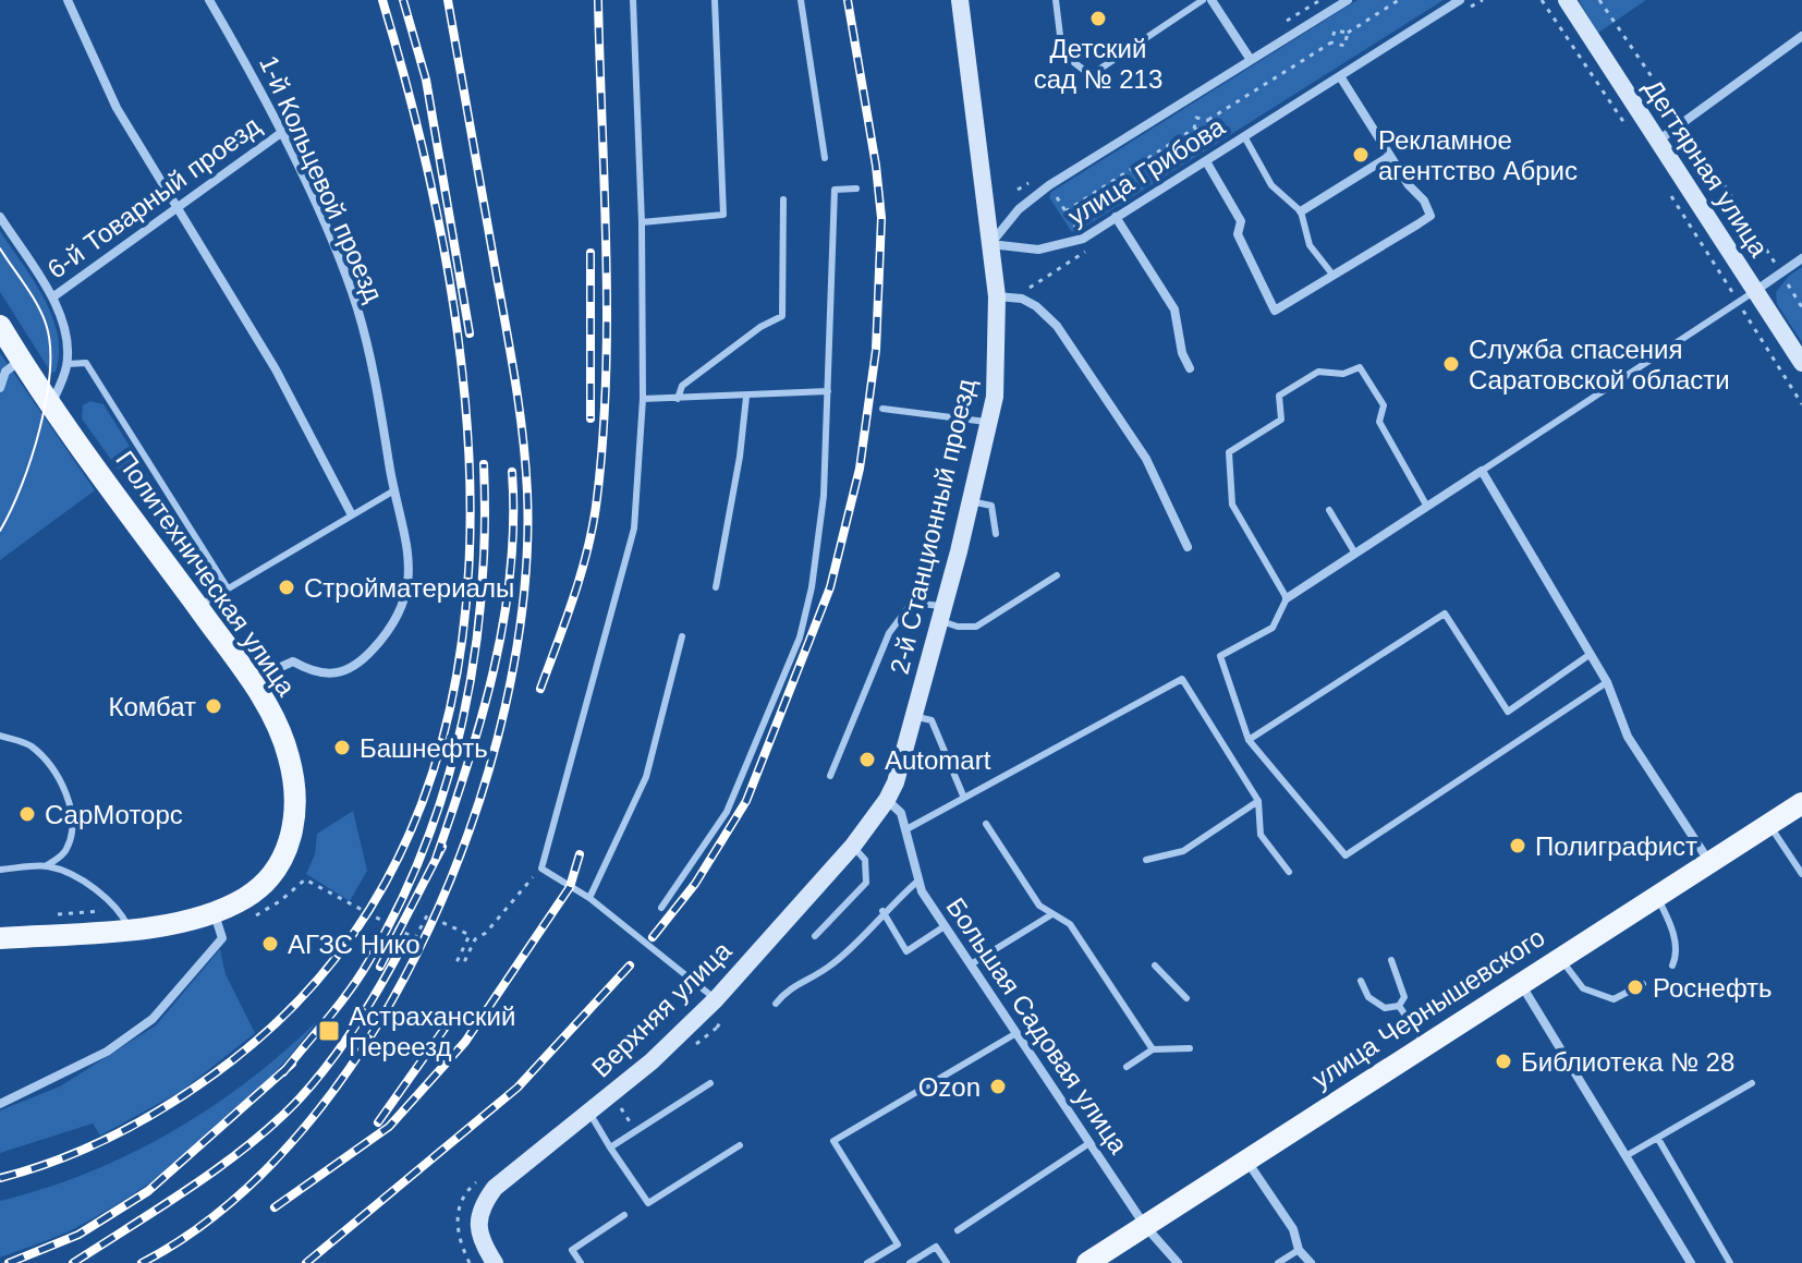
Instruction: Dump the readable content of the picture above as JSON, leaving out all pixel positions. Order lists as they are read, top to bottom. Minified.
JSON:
{"streets":{"main road":["Дегтярная улица","2-й Станционный проезд","Политехническая улица","улица Чернышевского","Верхняя улица"],"street":["улица Грибова","1-й Кольцевой проезд","6-й Товарный проезд","Большая Садовая улица"]},"crossings":[["улица Грибова","2-й Станционный проезд"],["1-й Кольцевой проезд","6-й Товарный проезд"],["1-й Кольцевой проезд","Политехническая улица"],["2-й Станционный проезд","Верхняя улица"],["2-й Станционный проезд","Большая Садовая улица"],["улица Чернышевского","Большая Садовая улица"],["Верхняя улица","Большая Садовая улица"]],"places":{"other":["Детский сад № 213","Рекламное агентство Абрис","Служба спасения Саратовской области","Стройматериалы","Комбат","Башнефть","Automart","СарМоторс","Полиграфист","АГЗС Нико","Роснефть","Библиотека № 28","Ozon"],"transit":["Астраханский Переезд"]}}
